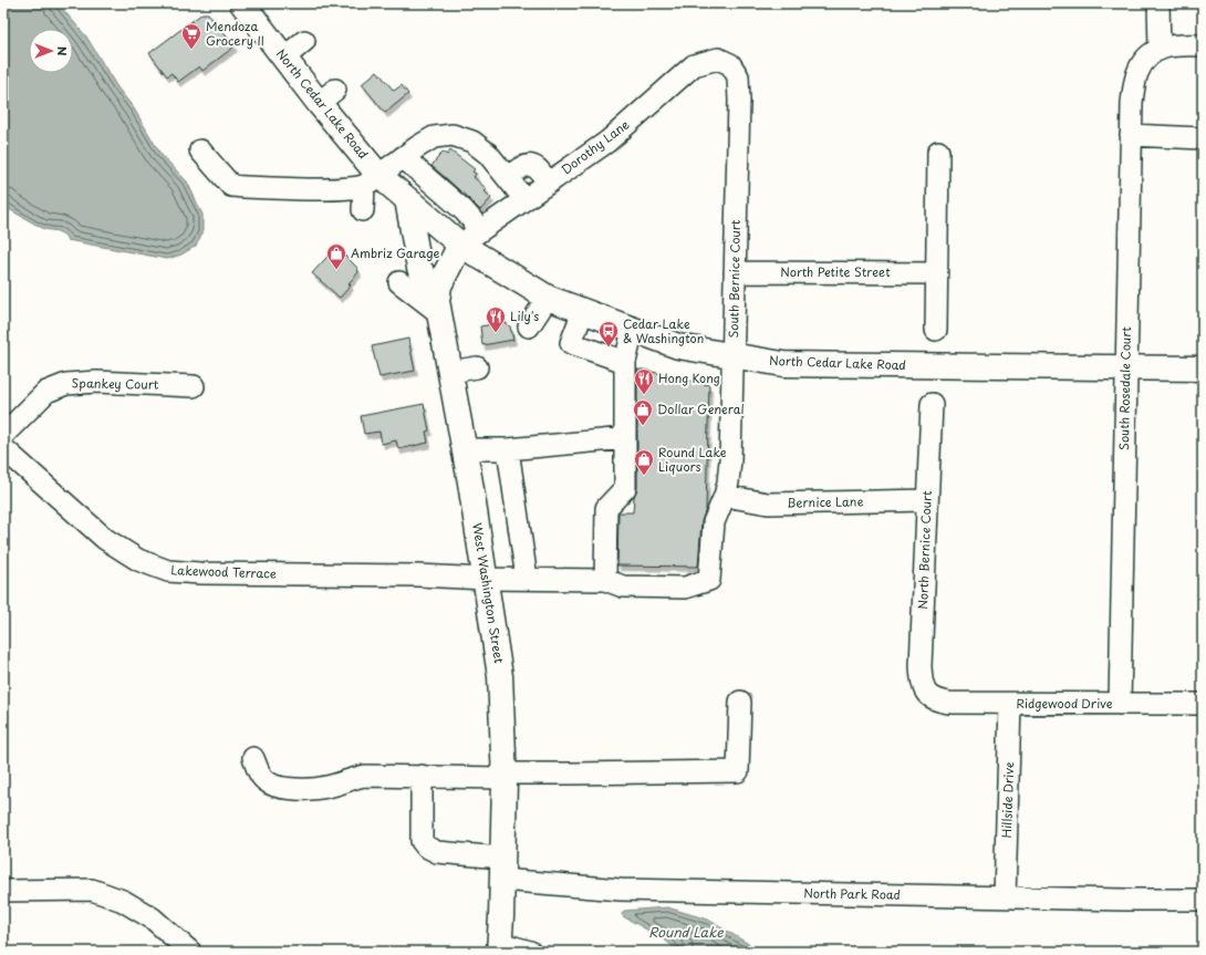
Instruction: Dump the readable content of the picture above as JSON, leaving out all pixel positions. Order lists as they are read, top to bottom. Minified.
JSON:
{"streets":{"main road":["North Cedar Lake Road","West Washington Street"],"street":["Dorothy Lane","North Petite Street","South Bernice Court","Spankey Court","South Rosedale Court","Bernice Lane","North Bernice Court","Lakewood Terrace","Ridgewood Drive","Hillside Drive","North Park Road"]},"crossings":[["North Cedar Lake Road","Dorothy Lane"],["North Cedar Lake Road","South Bernice Court"],["North Cedar Lake Road","South Rosedale Court"],["North Cedar Lake Road","West Washington Street"],["Dorothy Lane","South Bernice Court"],["Dorothy Lane","West Washington Street"],["North Petite Street","South Bernice Court"],["South Bernice Court","Bernice Lane"],["South Bernice Court","Lakewood Terrace"],["South Rosedale Court","Ridgewood Drive"],["Bernice Lane","North Bernice Court"],["North Bernice Court","Ridgewood Drive"],["Lakewood Terrace","West Washington Street"],["West Washington Street","North Park Road"],["Ridgewood Drive","Hillside Drive"],["Hillside Drive","North Park Road"]],"water":["Round Lake"],"places":{"supermarket":["Mendoza Grocery II"],"shop":["Ambriz Garage","Dollar General","Round Lake Liquors"],"restaurant":["Lily's","Hong Kong"],"bus stop":["Cedar Lake & Washington"]},"north":"right"}
